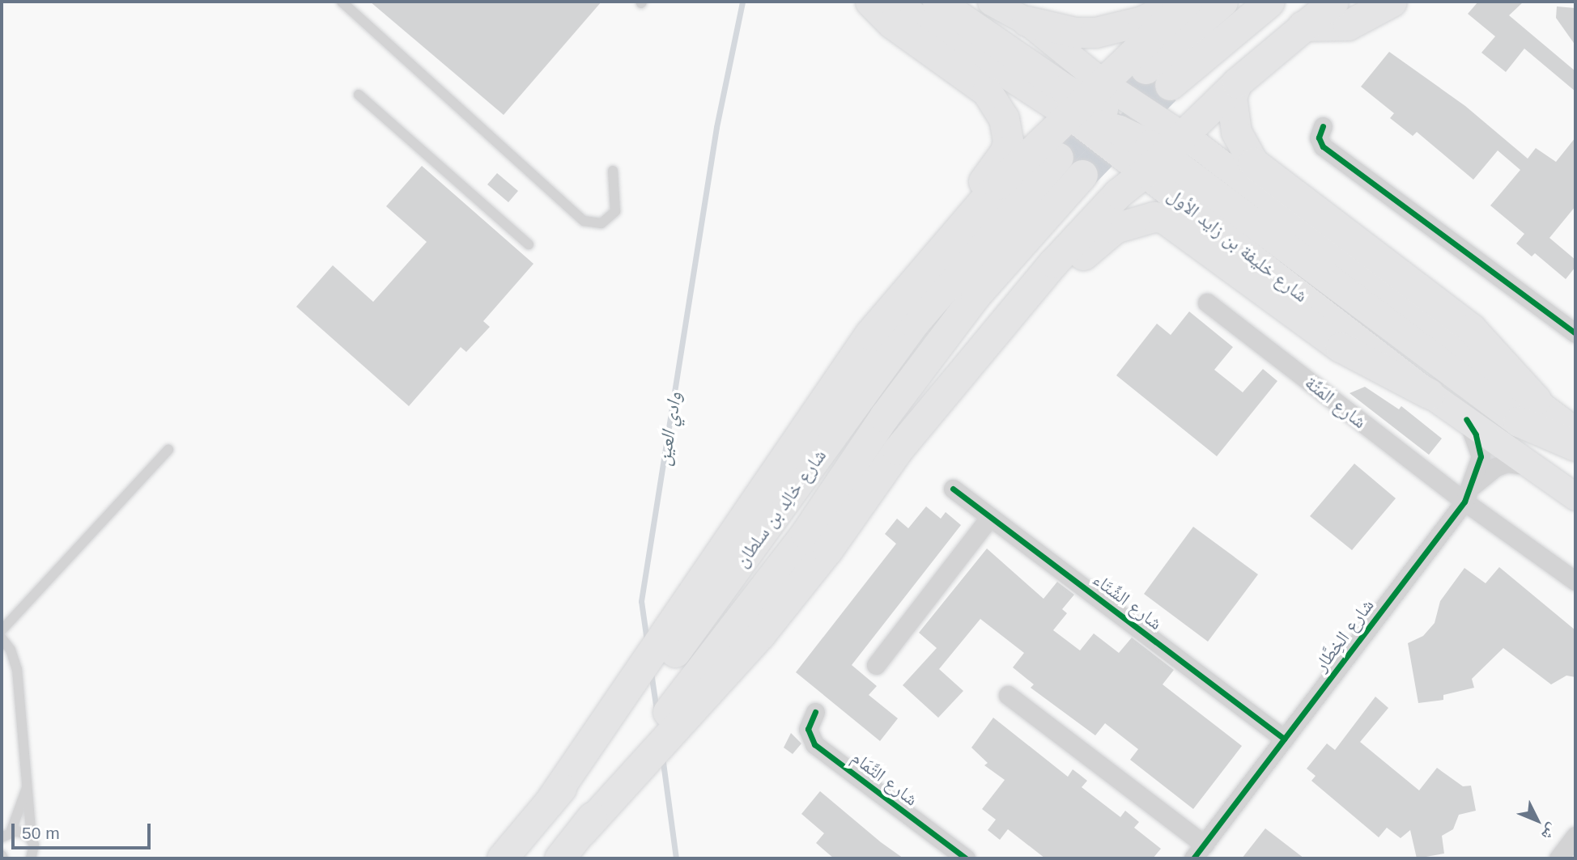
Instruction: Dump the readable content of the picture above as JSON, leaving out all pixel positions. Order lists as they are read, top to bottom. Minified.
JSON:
{"streets":{"main road":["شارع خليفة بن زايد الأول","شارع خالِد بن سلطان"],"street":["شارع المَتَّة","شارع الشِّتَاء","شارع الخِطَّار","شارع التَّمَام"]},"crossings":[["شارع خليفة بن زايد الأول","شارع الخِطَّار"],["شارع المَتَّة","شارع الخِطَّار"],["شارع الشِّتَاء","شارع الخِطَّار"]],"water":["وادي العين"],"scale_bar":"50 m","north":"bottom right"}
